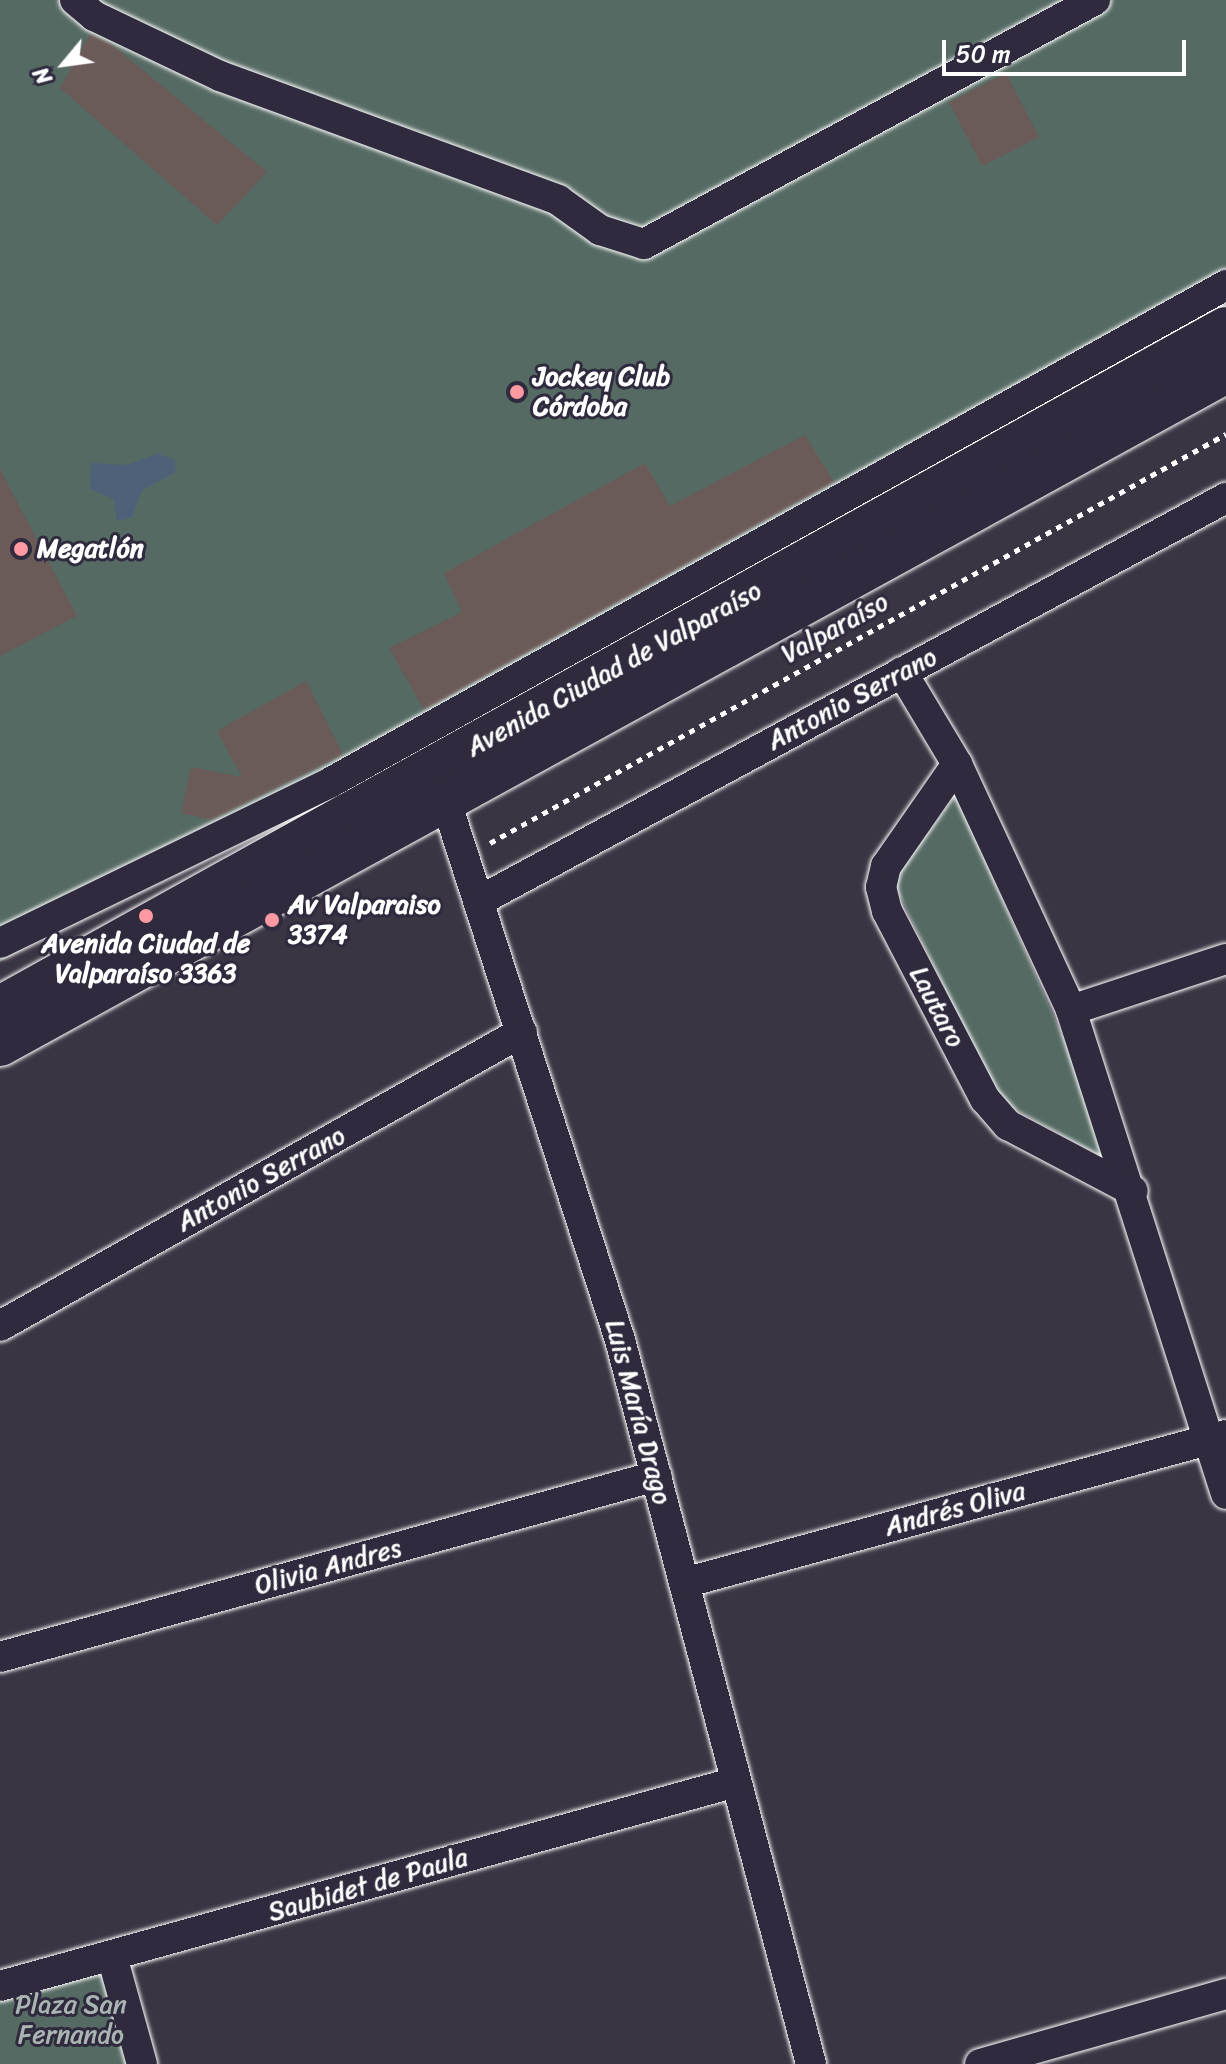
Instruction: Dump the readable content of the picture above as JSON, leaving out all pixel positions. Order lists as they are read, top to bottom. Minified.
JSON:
{"streets":{"main road":["Avenida Ciudad de Valparaíso"],"street":["Antonio Serrano","Lautaro","Luis María Drago","Andrés Oliva","Olivia Andres","Saubidet de Paula"],"path":["Valparaíso"]},"crossings":[["Valparaíso","Luis María Drago"],["Avenida Ciudad de Valparaíso","Luis María Drago"],["Antonio Serrano","Luis María Drago"],["Luis María Drago","Andrés Oliva"],["Luis María Drago","Olivia Andres"],["Luis María Drago","Saubidet de Paula"]],"parks":["Plaza San Fernando"],"places":["Jockey Club Córdoba","Megatlón","Avenida Ciudad de Valparaíso 3363","Av Valparaiso 3374"],"scale_bar":"50 m","north":"bottom left"}
